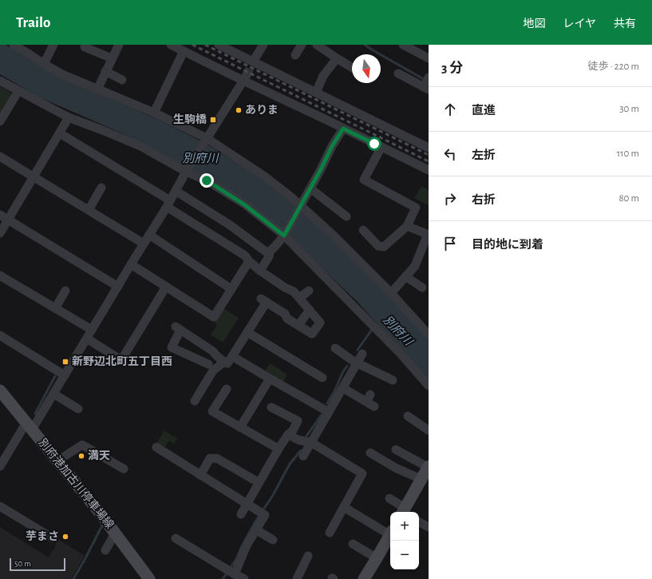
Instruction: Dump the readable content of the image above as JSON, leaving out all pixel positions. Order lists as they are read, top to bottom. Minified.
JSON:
{"streets":{"main road":["別府港加古川停車場線"]},"water":["別府川"],"places":{"other":["ありま","満天","芋まさ"],"transit":["生駒橋","新野辺北町五丁目西"]},"scale_bar":"50 m","north":"bottom","page":{"header":"Trailo","nav":["地図","レイヤ","共有"],"heading":["3 分","徒歩 · 220 m"],"list":[["直進","30 m"],["左折","110 m"],["右折","80 m"],"目的地に到着"],"map_buttons":["+","−"],"scale":"50 m"}}
